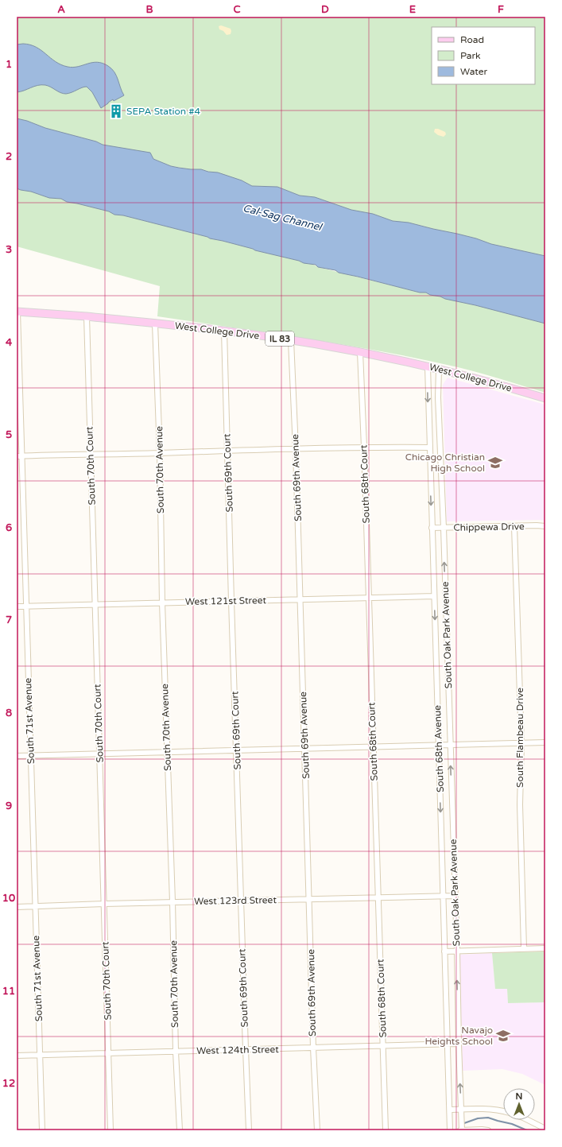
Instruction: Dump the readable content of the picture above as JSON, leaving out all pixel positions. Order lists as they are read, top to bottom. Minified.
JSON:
{"streets":{"main road":["West College Drive","IL 83"],"street":["South 70th Court","South 70th Avenue","South 69th Court","South 69th Avenue","South 68th Court","Chippewa Drive","West 121st Street","South Oak Park Avenue","South 71st Avenue","South Flambeau Drive","South 68th Avenue","West 123rd Street","West 124th Street"]},"crossings":[["West College Drive","South 70th Court"],["West College Drive","South 70th Avenue"],["West College Drive","South 69th Court"],["West College Drive","South 69th Avenue"],["West College Drive","South 68th Court"],["West College Drive","South Oak Park Avenue"],["West College Drive","South 71st Avenue"],["West College Drive","South 68th Avenue"],["South 70th Court","West 121st Street"],["South 70th Court","West 123rd Street"],["South 70th Court","West 124th Street"],["South 70th Avenue","West 121st Street"],["South 70th Avenue","West 123rd Street"],["South 70th Avenue","West 124th Street"],["South 69th Court","West 121st Street"],["South 69th Court","West 123rd Street"],["South 69th Court","West 124th Street"],["South 69th Avenue","West 121st Street"],["South 69th Avenue","West 123rd Street"],["South 69th Avenue","West 124th Street"],["South 68th Court","West 121st Street"],["South 68th Court","West 123rd Street"],["South 68th Court","West 124th Street"],["Chippewa Drive","South Oak Park Avenue"],["Chippewa Drive","South Flambeau Drive"],["Chippewa Drive","South 68th Avenue"],["West 121st Street","South 71st Avenue"],["West 121st Street","South 68th Avenue"],["South Oak Park Avenue","West 123rd Street"],["South Oak Park Avenue","West 124th Street"],["South 71st Avenue","West 123rd Street"],["South 71st Avenue","West 124th Street"],["South 68th Avenue","West 123rd Street"],["South 68th Avenue","West 124th Street"]],"one_way":["South Oak Park Avenue","South 68th Avenue"],"water":["Cal-Sag Channel"],"places":{"building":["SEPA Station #4"],"school or university":["Chicago Christian High School","Navajo Heights School"]},"legend":["Road","Park","Water"],"north":"top","grid":{"columns":["A","B","C","D","E","F"],"rows":["1","2","3","4","5","6","7","8","9","10","11","12"]}}
